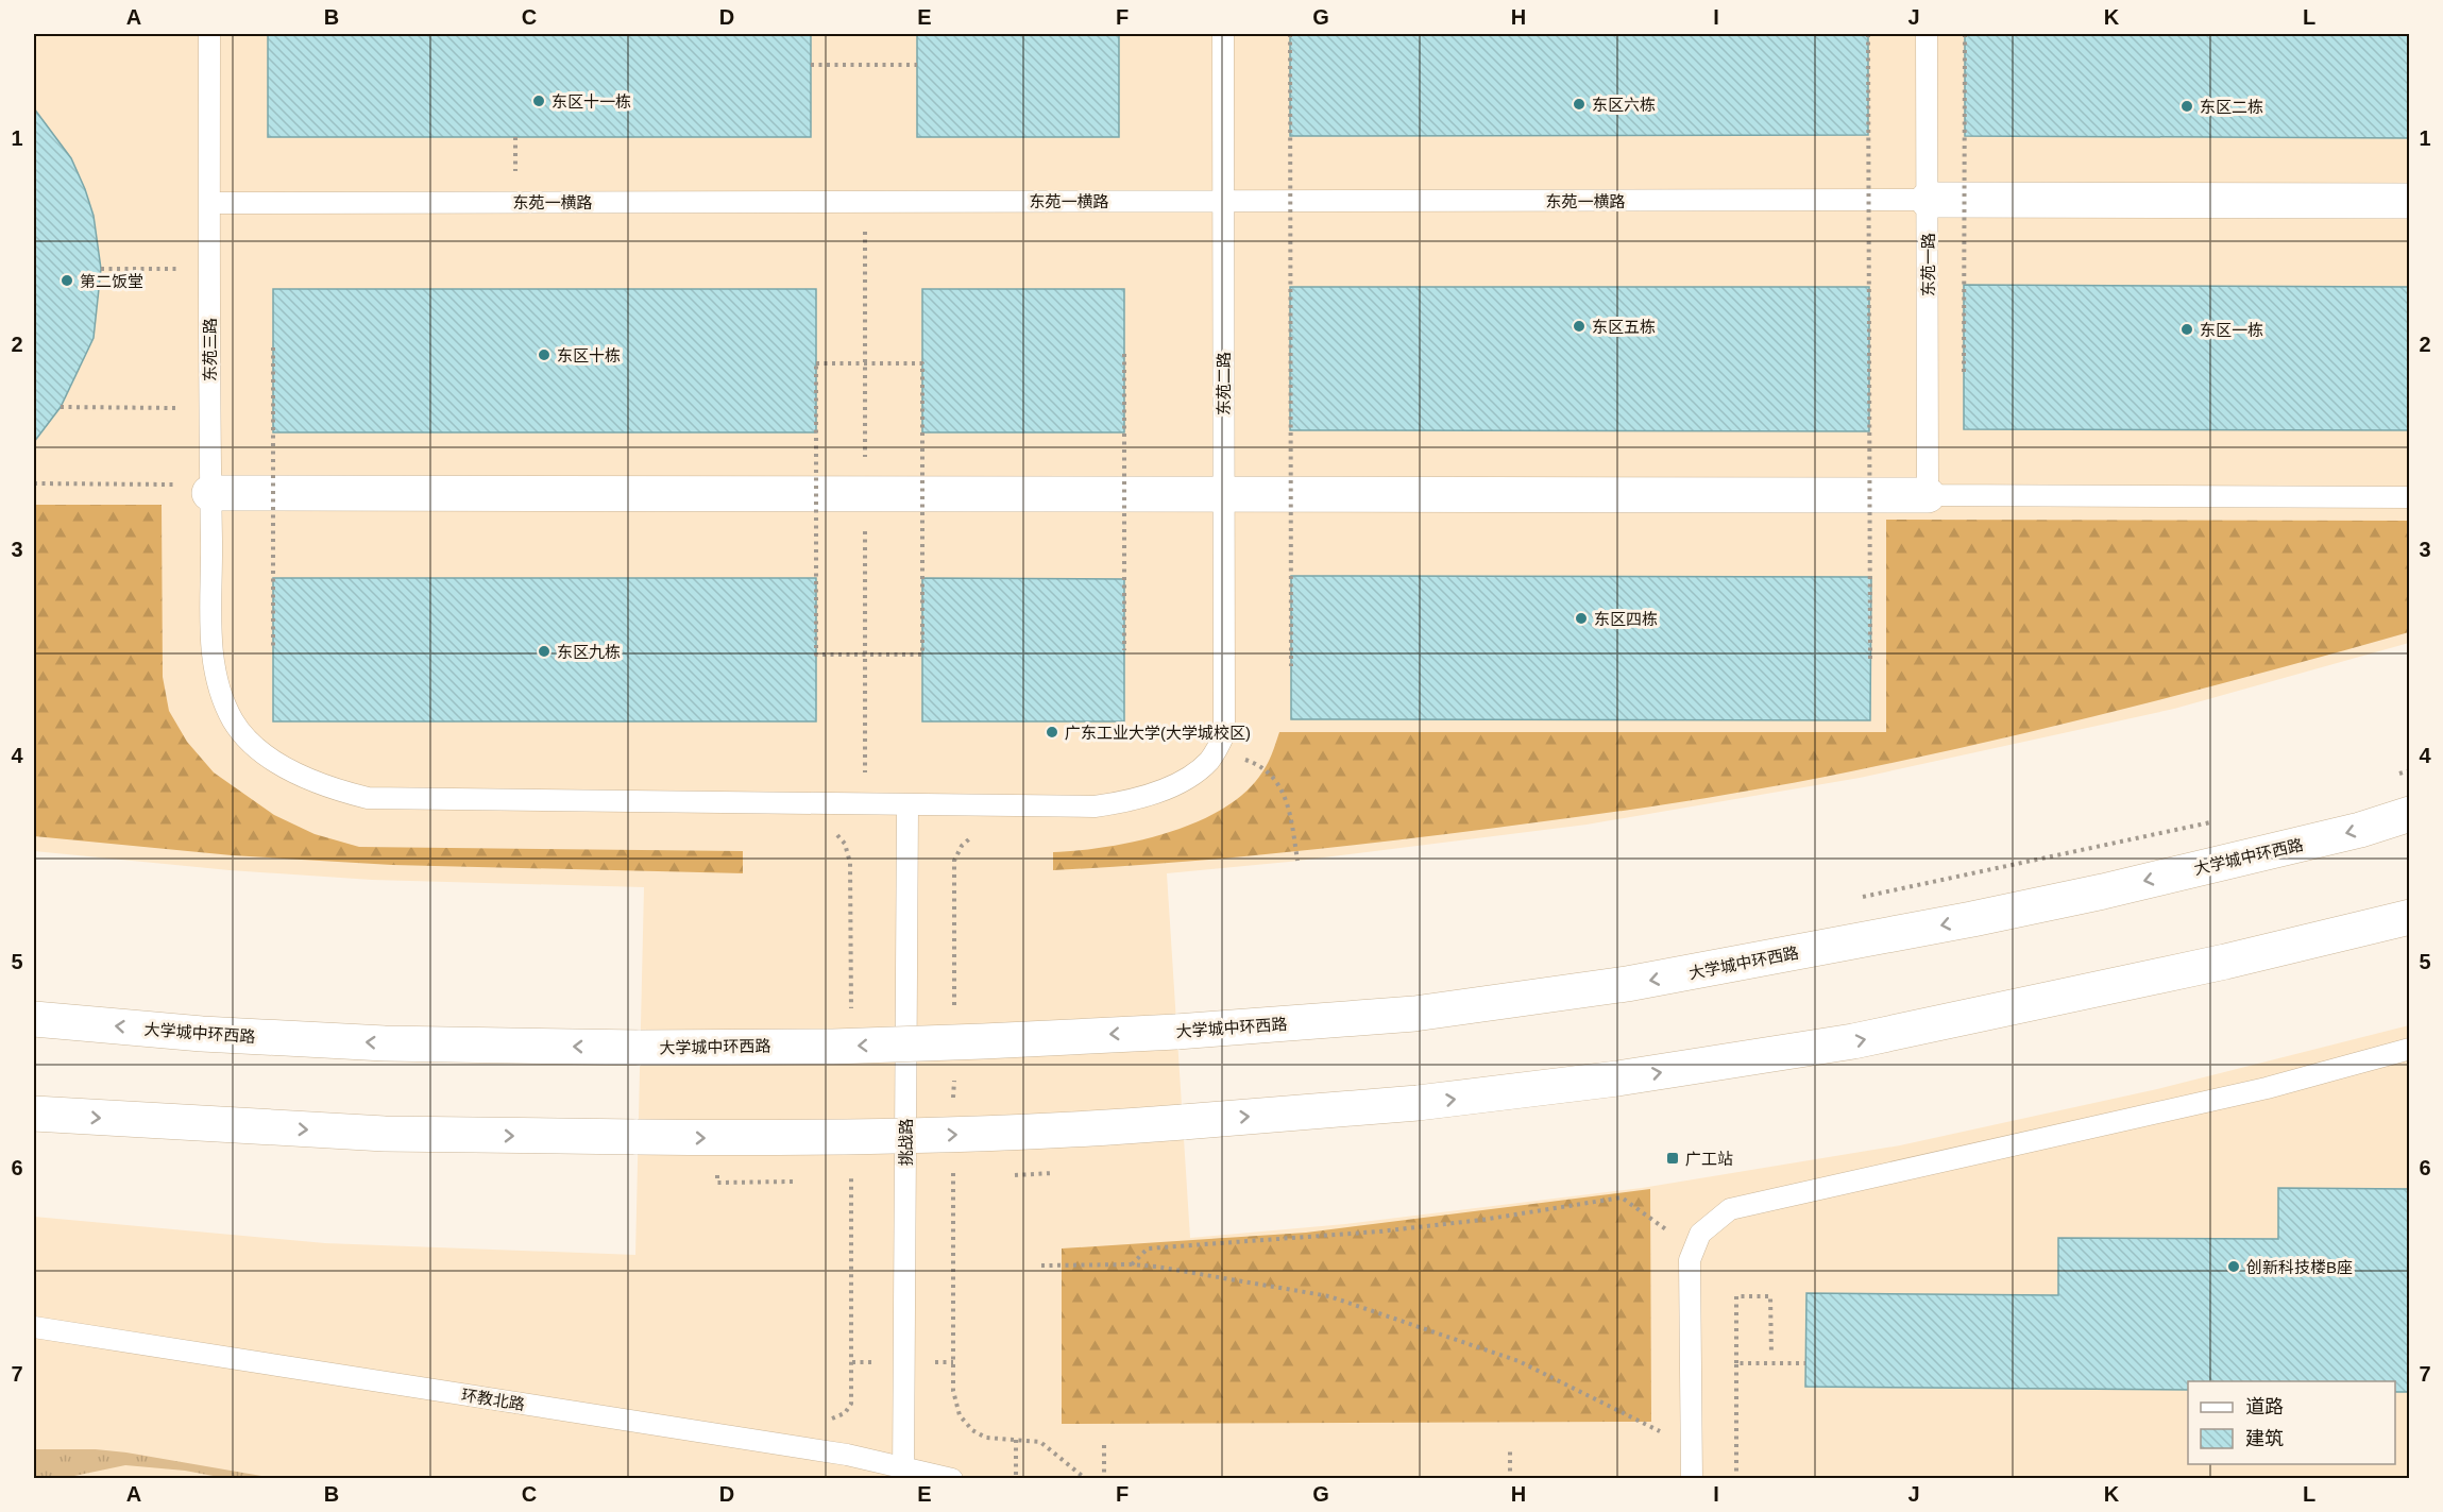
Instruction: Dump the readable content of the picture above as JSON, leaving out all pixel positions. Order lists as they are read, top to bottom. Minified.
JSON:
{"streets":{"main road":["大学城中环西路"],"lane":["东苑一横路","东苑一路","东苑三路","东苑二路","挑战路","环教北路"]},"crossings":[["东苑一横路","东苑一路"],["东苑一横路","东苑三路"],["东苑一横路","东苑二路"],["东苑三路","东苑二路"],["东苑三路","挑战路"],["挑战路","环教北路"]],"places":{"other":["东区十一栋","东区六栋","东区二栋","第二饭堂","东区五栋","东区一栋","东区十栋","东区四栋","东区九栋","广东工业大学(大学城校区)","创新科技楼B座"],"transit":["广工站"]},"legend":["道路","建筑"],"grid":{"columns":["A","B","C","D","E","F","G","H","I","J","K","L"],"rows":["1","2","3","4","5","6","7"]}}
